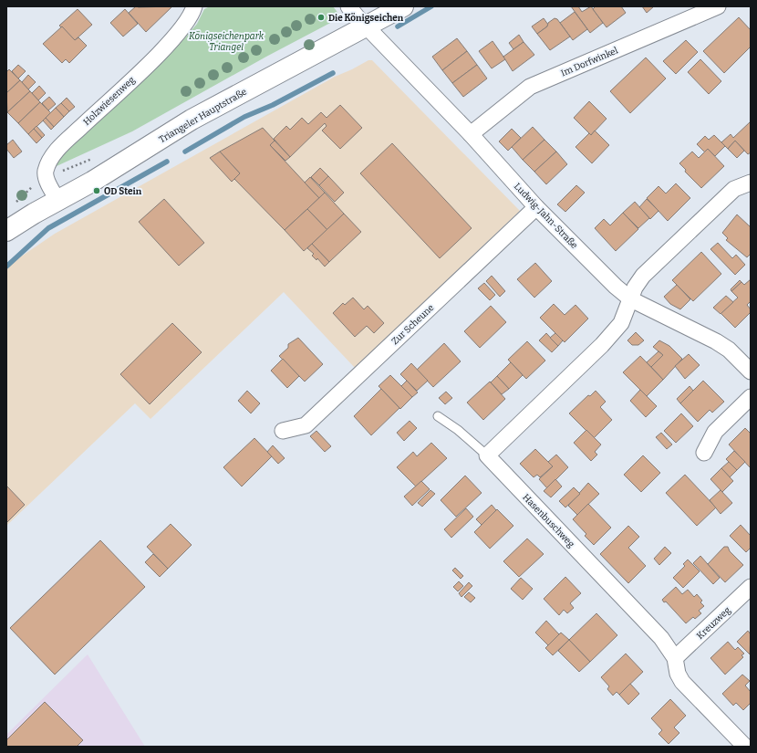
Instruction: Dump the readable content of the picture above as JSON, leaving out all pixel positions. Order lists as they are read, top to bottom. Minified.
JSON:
{"streets":{"street":["Im Dorfwinkel","Holzwiesenweg","Triangeler Hauptstraße","Ludwig-Jahn-Straße","Zur Scheune","Hasenbuschweg","Kreuzweg"]},"crossings":[["Im Dorfwinkel","Ludwig-Jahn-Straße"],["Triangeler Hauptstraße","Ludwig-Jahn-Straße"],["Ludwig-Jahn-Straße","Zur Scheune"],["Hasenbuschweg","Kreuzweg"]],"parks":["Königseichenpark Triangel"],"places":["Die Königseichen","OD Stein"]}
